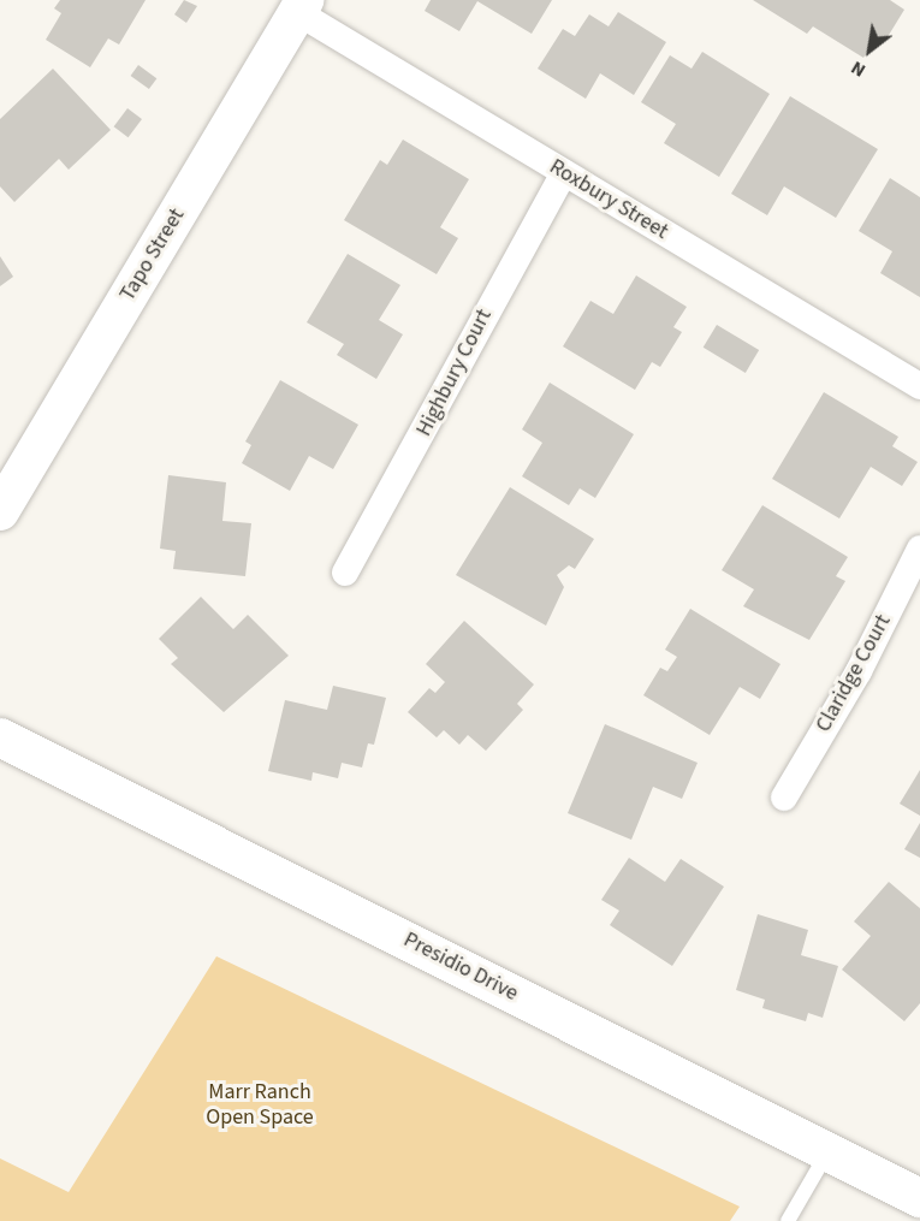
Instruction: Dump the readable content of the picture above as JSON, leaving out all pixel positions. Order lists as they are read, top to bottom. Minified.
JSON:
{"streets":{"street":["Roxbury Street","Tapo Street","Highbury Court","Claridge Court","Presidio Drive"]},"crossings":[["Roxbury Street","Tapo Street"],["Roxbury Street","Highbury Court"]],"parks":["Marr Ranch Open Space"],"north":"bottom left"}
